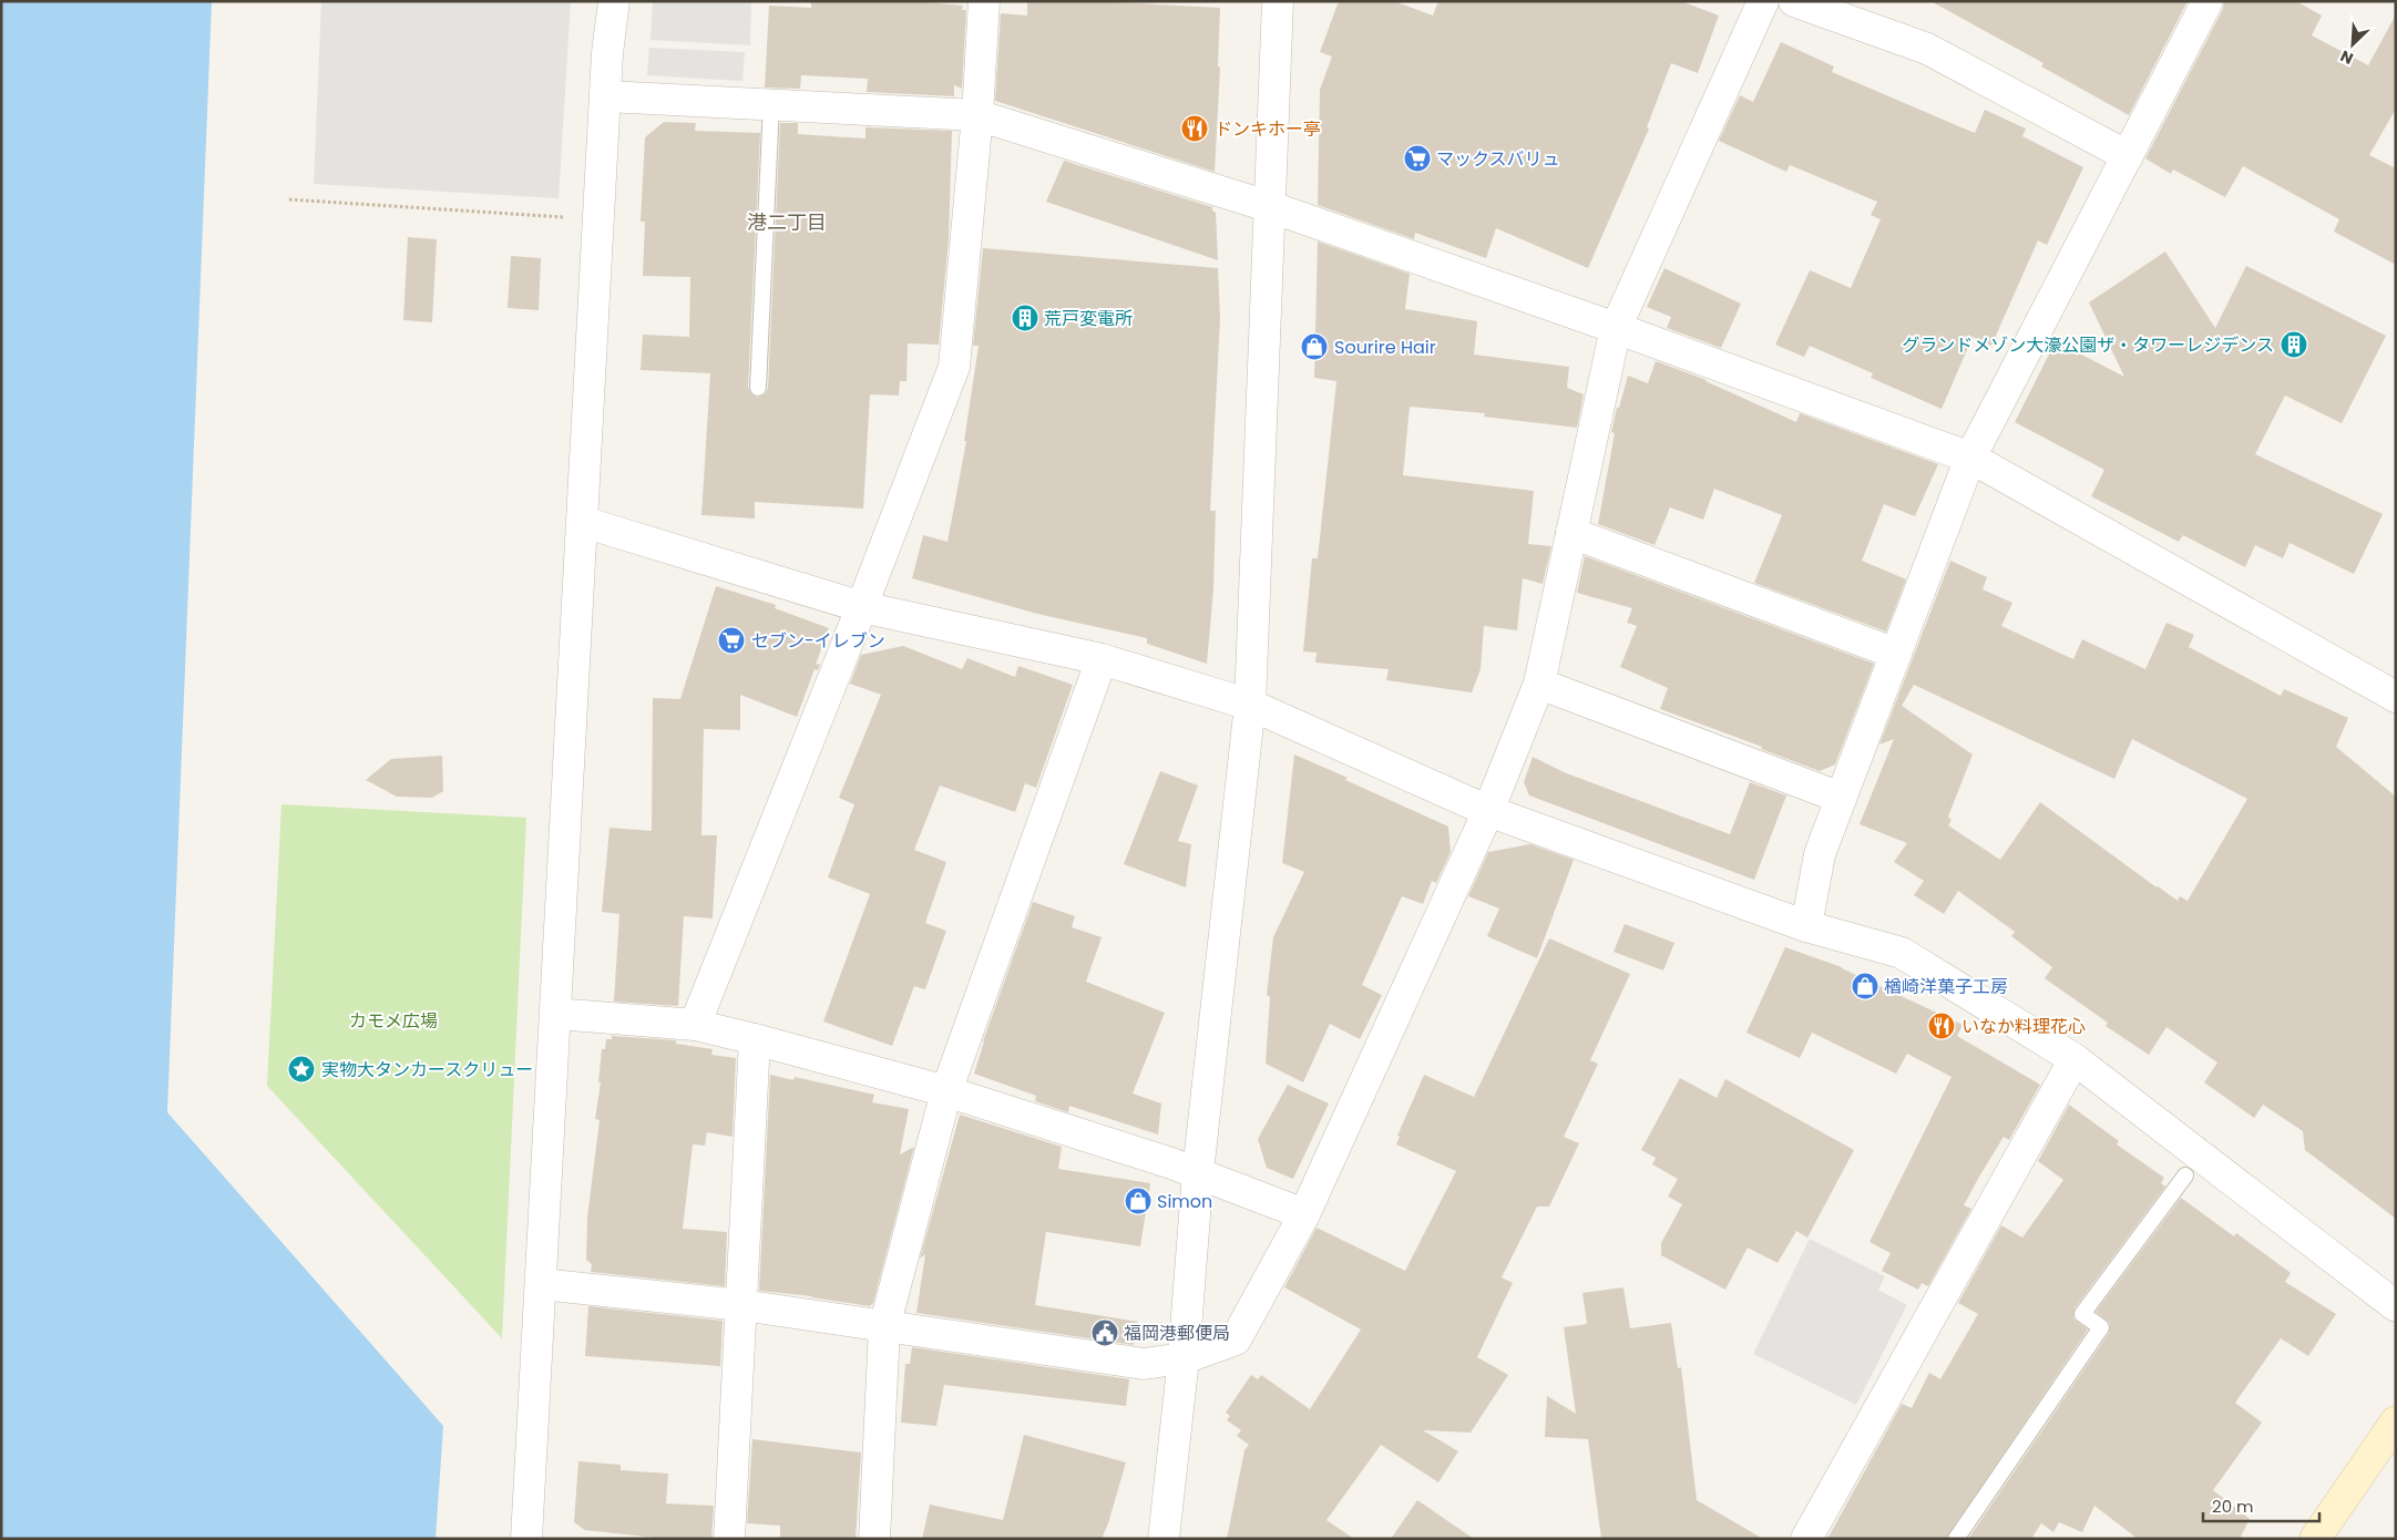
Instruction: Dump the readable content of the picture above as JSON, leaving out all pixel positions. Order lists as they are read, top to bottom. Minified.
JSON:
{"districts":["港二丁目"],"parks":["カモメ広場"],"places":{"restaurant":["ドンキホー亭","いなか料理花心"],"supermarket":["マックスバリュ","セブン-イレブン"],"building":["荒戸変電所","グランドメゾン大濠公園ザ・タワーレジデンス"],"shop":["Sourire Hair","楢崎洋菓子工房","Simon"],"place":["実物大タンカースクリュー"],"public building":["福岡港郵便局"]},"scale_bar":"20 m","north":"bottom left"}
